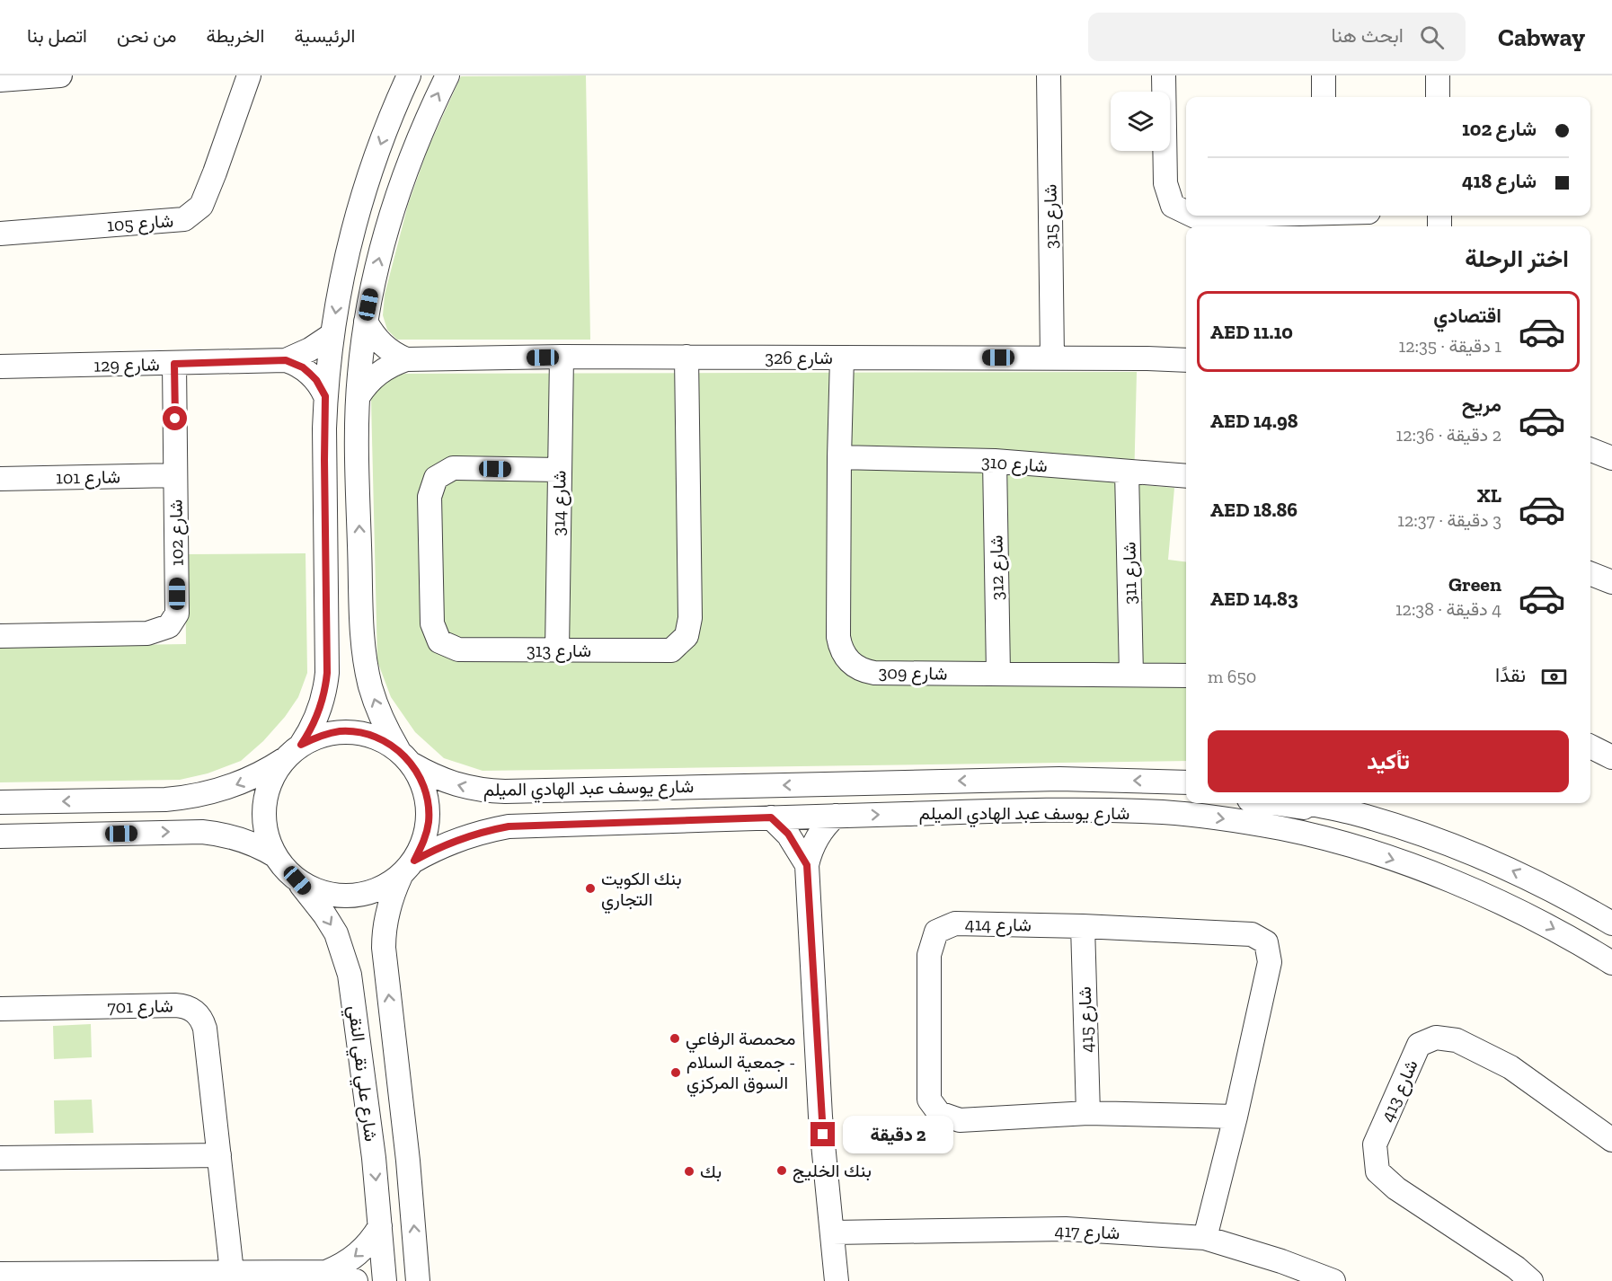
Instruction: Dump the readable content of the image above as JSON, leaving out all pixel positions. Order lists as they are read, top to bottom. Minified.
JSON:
{"streets":{"street":["شارع 315","شارع 105","شارع 326","شارع 129","شارع 310","شارع 101","شارع 314","شارع 102","شارع 312","شارع 311","شارع 313","شارع 309","شارع يوسف عبد الهادي الميلم","شارع 414","شارع 701","شارع 415","شارع علي نقي النقي","شارع 413","شارع 417"]},"crossings":[["شارع 315","شارع 326"],["شارع 326","شارع 314"],["شارع 326","شارع 313"],["شارع 326","شارع 309"],["شارع 129","شارع 102"],["شارع 310","شارع 312"],["شارع 310","شارع 311"],["شارع 310","شارع 309"],["شارع 101","شارع 102"],["شارع 314","شارع 313"],["شارع 312","شارع 309"],["شارع 311","شارع 309"],["شارع يوسف عبد الهادي الميلم","شارع علي نقي النقي"],["شارع 414","شارع 415"],["شارع 414","شارع 417"]],"places":["بنك الكويت التجاري","محمصة الرفاعي","جمعية السلام - السوق المركزي","بنك الخليج","بك"],"page":{"header":"Cabway","search":"ابحث هنا","nav":["الرئيسية","الخريطة","من نحن","اتصل بنا"],"banner":["شارع 102","شارع 418"],"heading":"اختر الرحلة","list":[{"name":"اقتصادي","note":"1 دقيقة · 12:35","value":"AED 11.10"},{"name":"مريح","note":"2 دقيقة · 12:36","value":"AED 14.98"},{"name":"XL","note":"3 دقيقة · 12:37","value":"AED 18.86"},{"name":"Green","note":"4 دقيقة · 12:38","value":"AED 14.83"}],"pay":["نقدًا","650 m"],"buttons":"تأكيد","bubble":"2 دقيقة"}}
